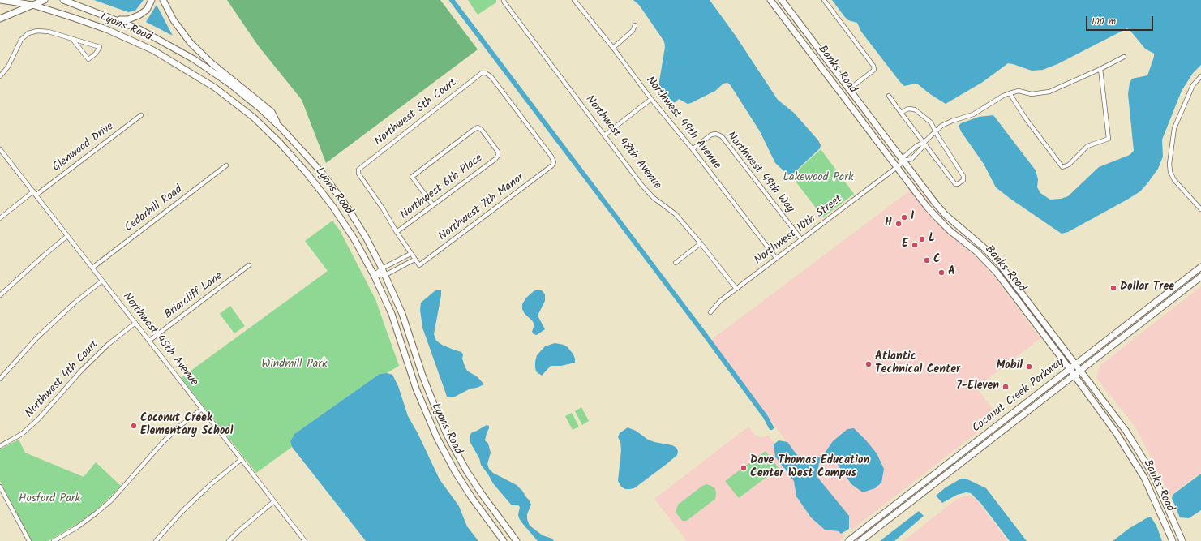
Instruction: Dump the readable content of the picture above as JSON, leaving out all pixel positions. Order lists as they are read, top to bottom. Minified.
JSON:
{"streets":{"main road":["Lyons Road","Banks Road","Coconut Creek Parkway"],"street":["Northwest 5th Court","Northwest 49th Avenue","Northwest 48th Avenue","Glenwood Drive","Northwest 49th Way","Northwest 6th Place","Northwest 7th Manor","Cedarhill Road","Northwest 10th Street","Briarcliff Lane","Northwest 45th Avenue","Northwest 4th Court"]},"crossings":[["Banks Road","Northwest 10th Street"],["Banks Road","Coconut Creek Parkway"],["Northwest 5th Court","Northwest 6th Place"],["Northwest 5th Court","Northwest 7th Manor"],["Northwest 49th Avenue","Northwest 49th Way"],["Northwest 49th Avenue","Northwest 10th Street"],["Northwest 48th Avenue","Northwest 10th Street"],["Glenwood Drive","Northwest 45th Avenue"],["Northwest 49th Way","Northwest 10th Street"],["Cedarhill Road","Northwest 45th Avenue"],["Briarcliff Lane","Northwest 45th Avenue"],["Northwest 45th Avenue","Northwest 4th Court"]],"parks":["Lakewood Park","Windmill Park","Hosford Park"],"places":["I","H","L","E","C","A","Dollar Tree","Atlantic Technical Center","Mobil","7-Eleven","Coconut Creek Elementary School","Dave Thomas Education Center West Campus"],"scale_bar":"100 m"}
